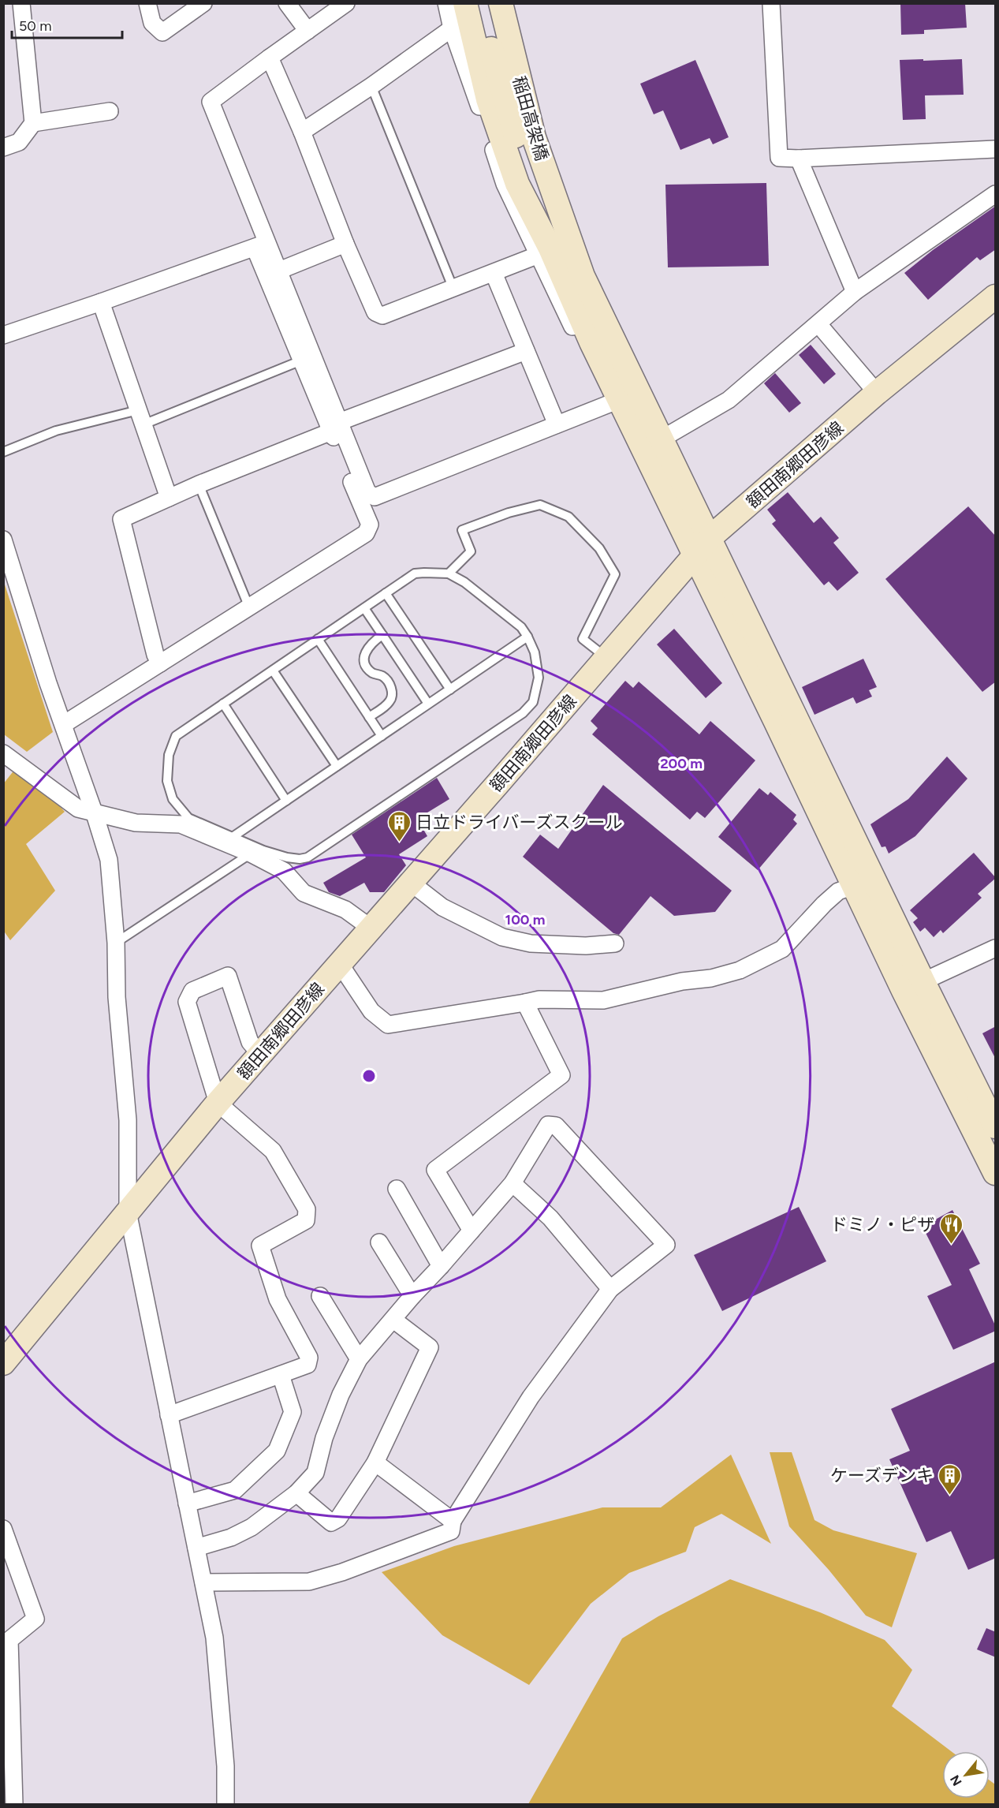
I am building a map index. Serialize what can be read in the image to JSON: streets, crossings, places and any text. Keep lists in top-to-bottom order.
{
  "streets": {
    "street": ["稲田高架橋", "額田南郷田彦線"]
  },
  "places": {
    "building": ["日立ドライバーズスクール", "ケーズデンキ"],
    "restaurant": ["ドミノ・ピザ"]
  },
  "scale_bar": "50 m",
  "north": "bottom left",
  "rings": ["200 m", "100 m"]
}
